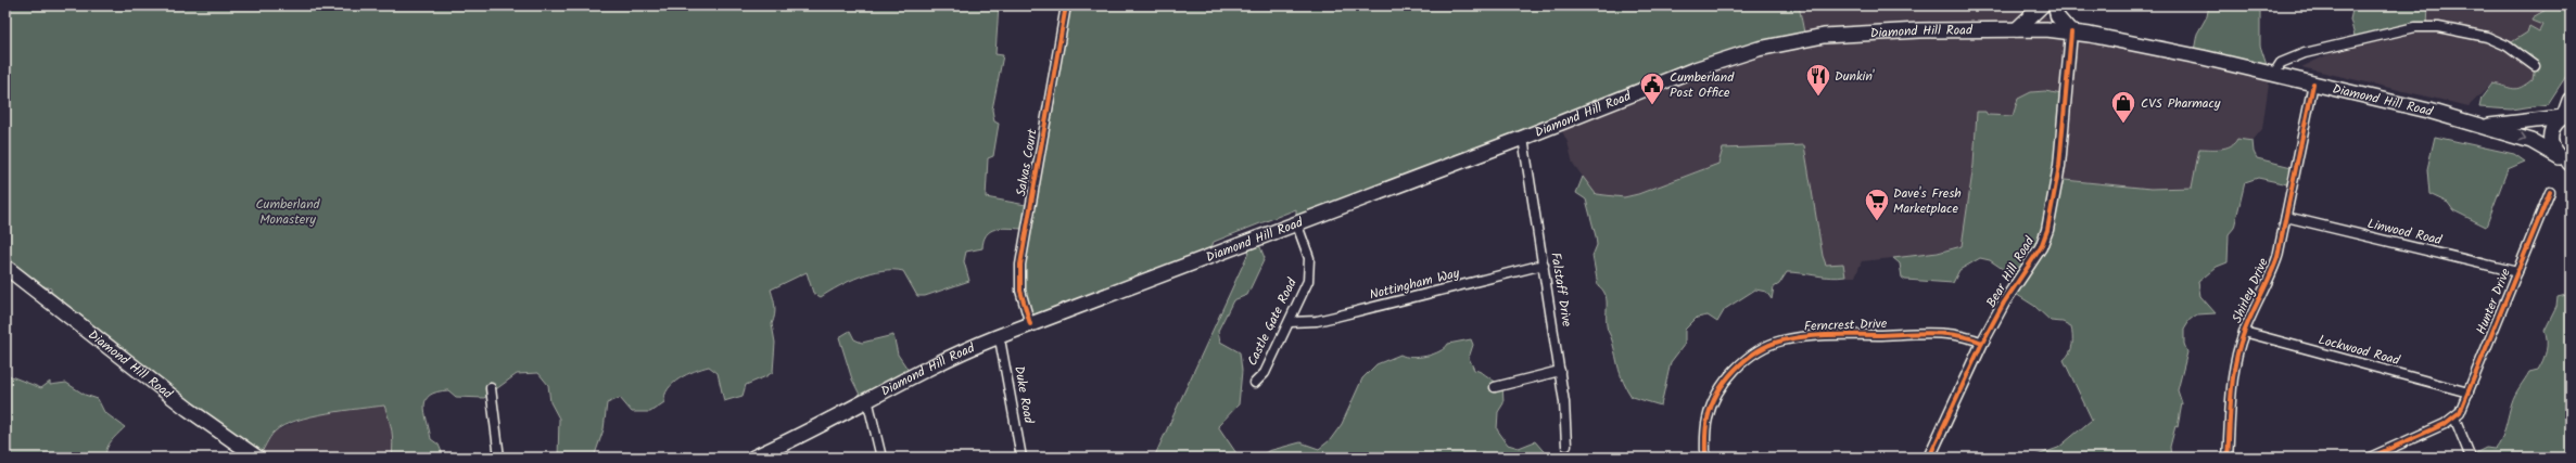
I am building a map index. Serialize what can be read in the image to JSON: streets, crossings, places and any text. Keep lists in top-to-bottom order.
{
  "streets": {
    "main road": ["Diamond Hill Road"],
    "street": [
      "Salvas Court",
      "Linwood Road",
      "Bear Hill Road",
      "Nottingham Way",
      "Falstaff Drive",
      "Shirley Drive",
      "Hunter Drive",
      "Castle Gate Road",
      "Ferncrest Drive",
      "Lockwood Road",
      "Duke Road"
    ]
  },
  "crossings": [
    ["Diamond Hill Road", "Salvas Court"],
    ["Diamond Hill Road", "Bear Hill Road"],
    ["Diamond Hill Road", "Falstaff Drive"],
    ["Diamond Hill Road", "Shirley Drive"],
    ["Diamond Hill Road", "Castle Gate Road"],
    ["Diamond Hill Road", "Duke Road"],
    ["Linwood Road", "Shirley Drive"],
    ["Linwood Road", "Hunter Drive"],
    ["Bear Hill Road", "Ferncrest Drive"],
    ["Nottingham Way", "Falstaff Drive"],
    ["Nottingham Way", "Castle Gate Road"],
    ["Shirley Drive", "Lockwood Road"],
    ["Hunter Drive", "Lockwood Road"]
  ],
  "parks": ["Cumberland Monastery"],
  "places": {
    "restaurant": ["Dunkin'"],
    "public building": ["Cumberland Post Office"],
    "shop": ["CVS Pharmacy"],
    "supermarket": ["Dave's Fresh Marketplace"]
  }
}
